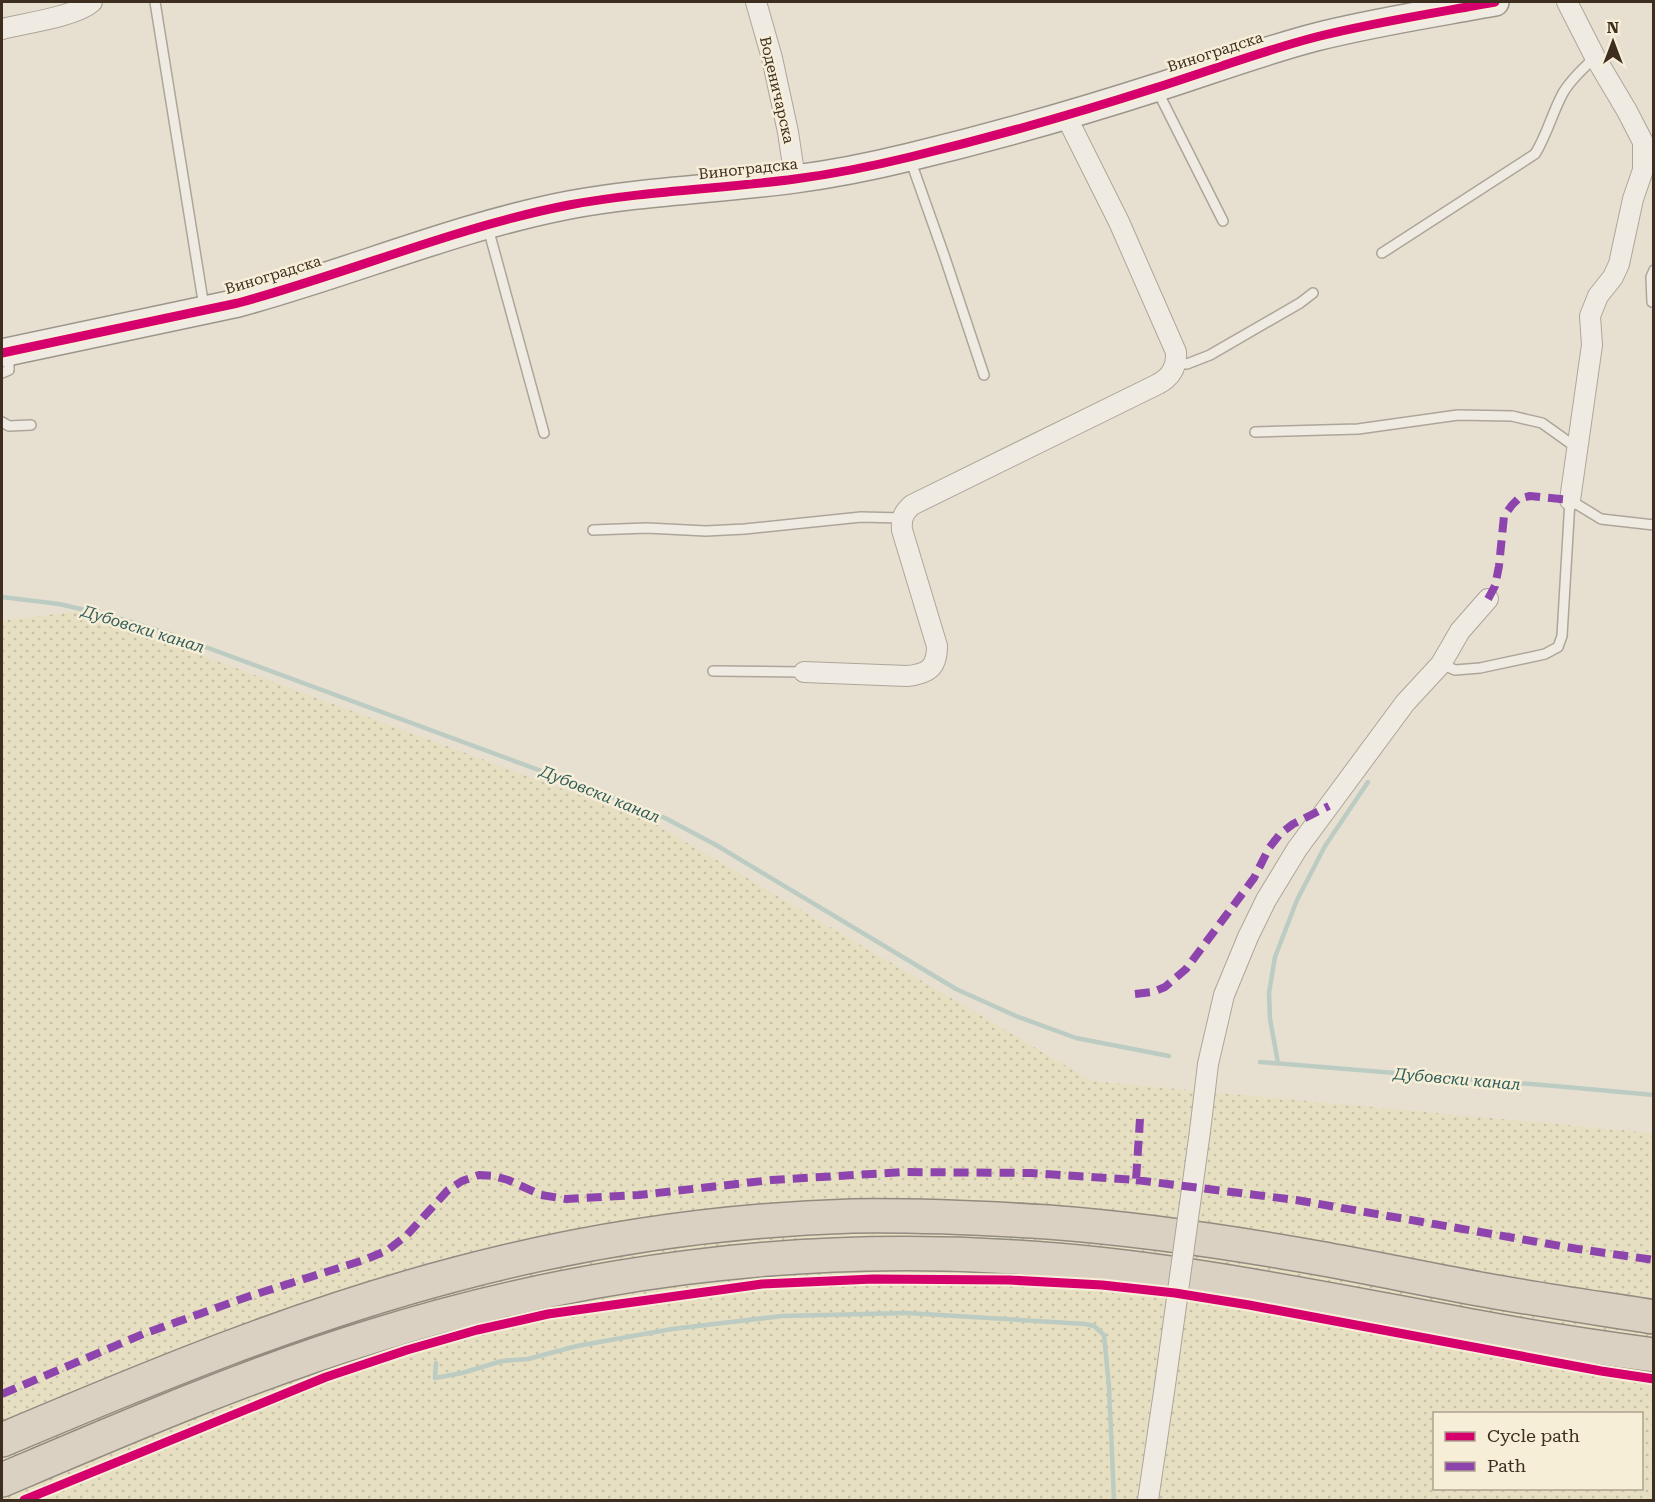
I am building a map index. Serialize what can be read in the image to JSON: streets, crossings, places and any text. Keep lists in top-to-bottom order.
{
  "streets": {
    "street": ["Виноградска", "Воденичарска"]
  },
  "crossings": [
    ["Виноградска", "Воденичарска"]
  ],
  "water": ["Дубовски канал"],
  "legend": ["Cycle path", "Path"],
  "north": "top"
}
